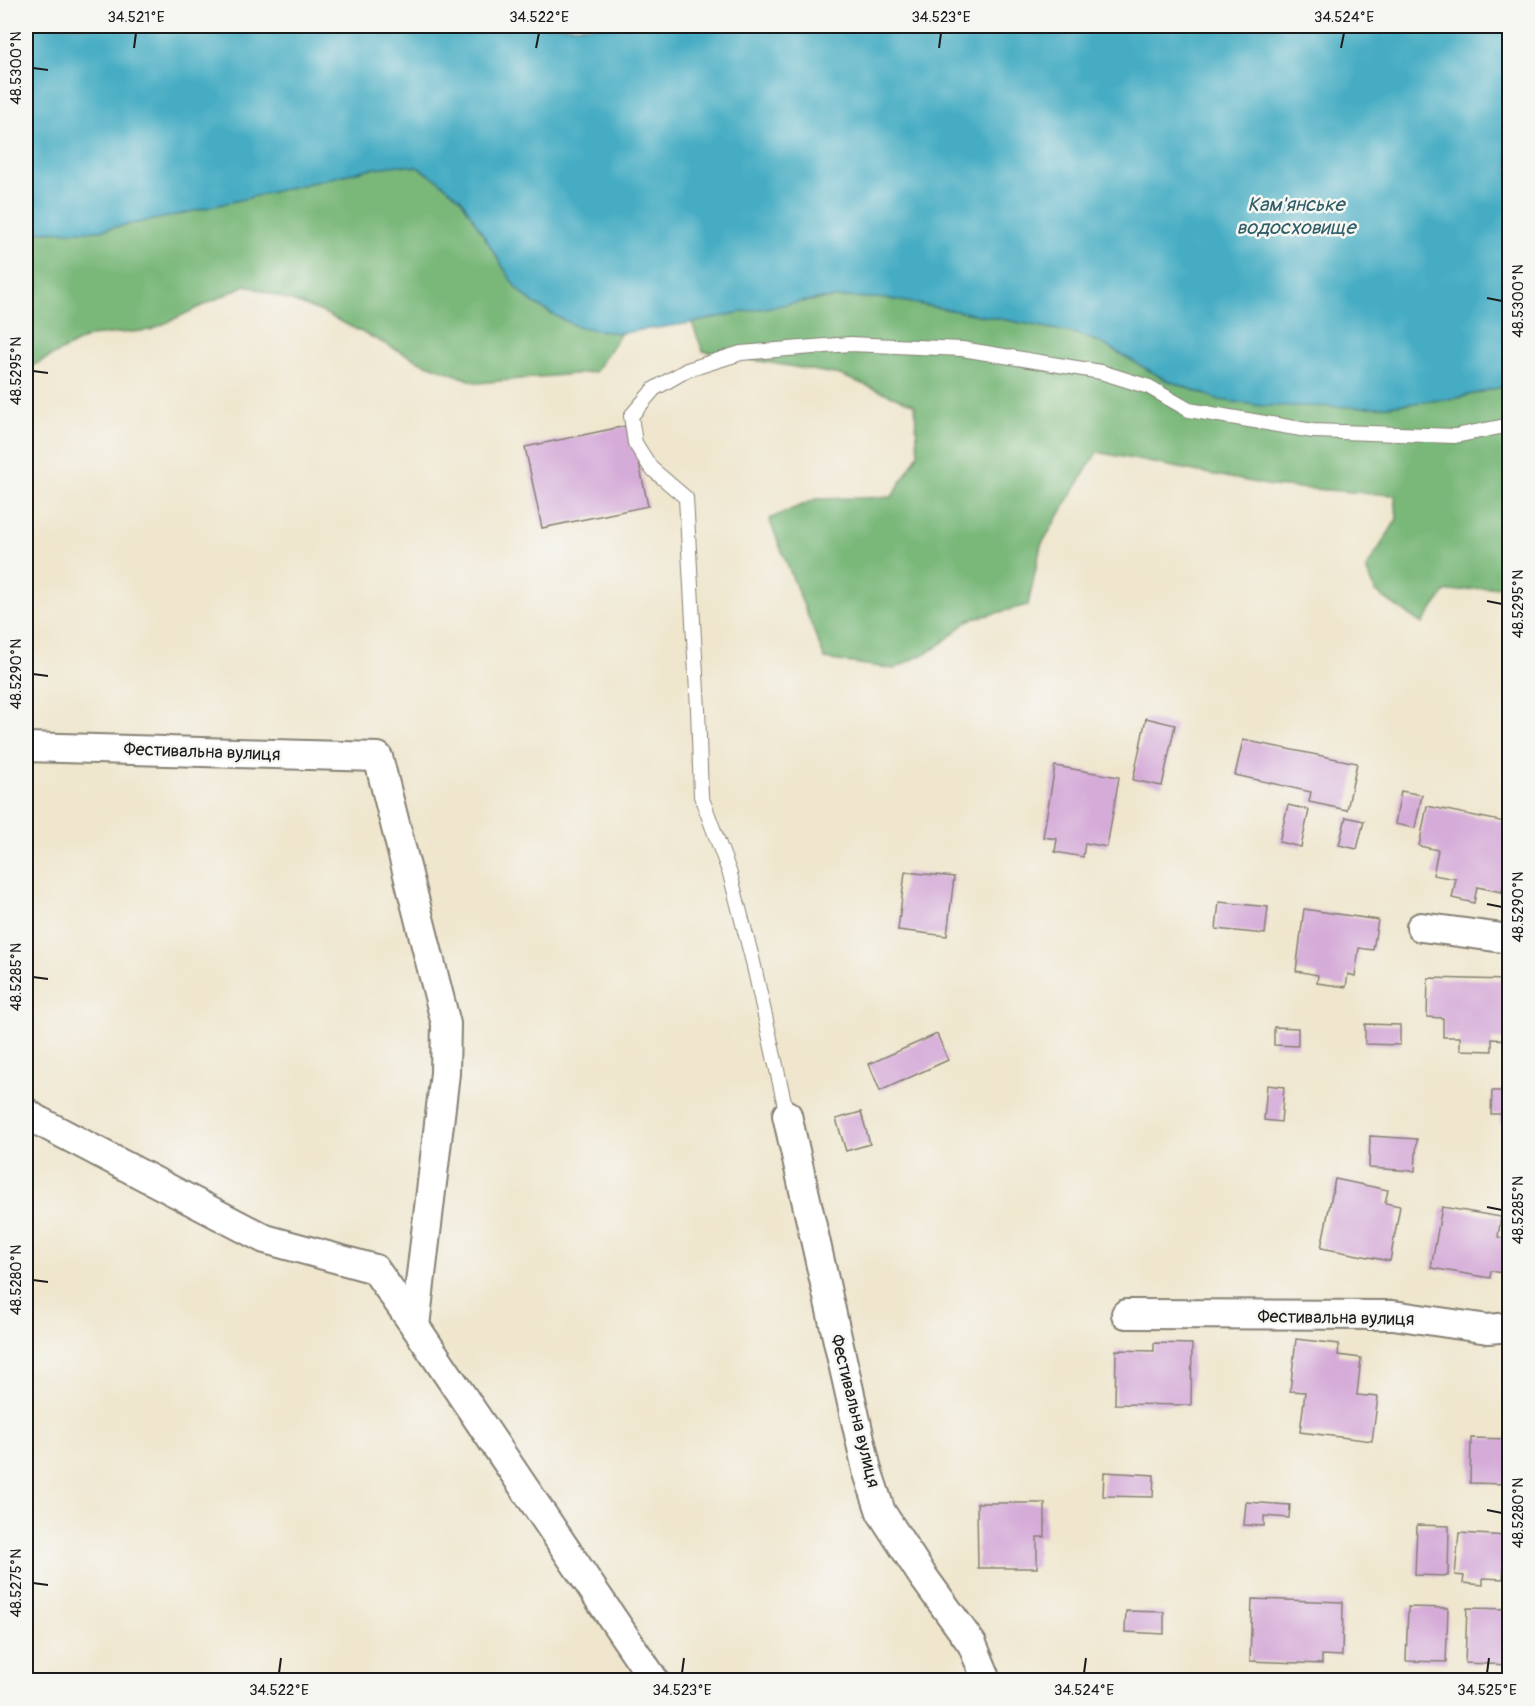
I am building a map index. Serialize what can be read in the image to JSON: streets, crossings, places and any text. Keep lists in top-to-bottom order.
{
  "streets": {
    "street": ["Фестивальна вулиця"]
  },
  "water": ["Кам'янське водосховище"],
  "coordinates": [
    "34.521°E",
    "34.522°E",
    "34.523°E",
    "34.524°E",
    "48.5300°N",
    "48.5295°N",
    "48.5290°N",
    "48.5285°N",
    "48.5280°N",
    "48.5275°N",
    "34.525°E"
  ]
}
